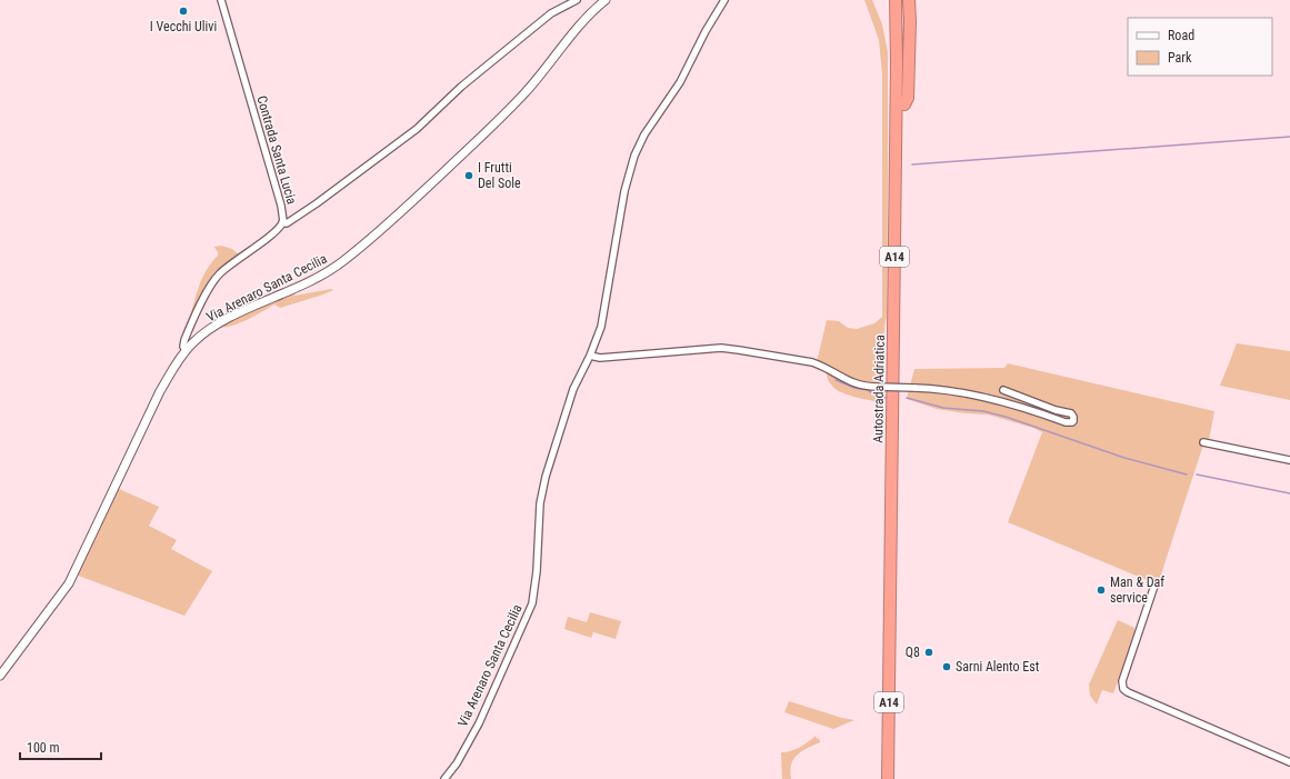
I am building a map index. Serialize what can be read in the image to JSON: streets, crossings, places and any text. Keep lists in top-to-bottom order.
{
  "streets": {
    "highway": ["A14", "Autostrada Adriatica"],
    "street": ["Contrada Santa Lucia", "Via Arenaro Santa Cecilia"]
  },
  "crossings": [
    ["Contrada Santa Lucia", "Via Arenaro Santa Cecilia"]
  ],
  "places": [
    "I Vecchi Ulivi",
    "I Frutti Del Sole",
    "Man & Daf service",
    "Q8",
    "Sarni Alento Est"
  ],
  "legend": ["Road", "Park"],
  "scale_bar": "100 m"
}
